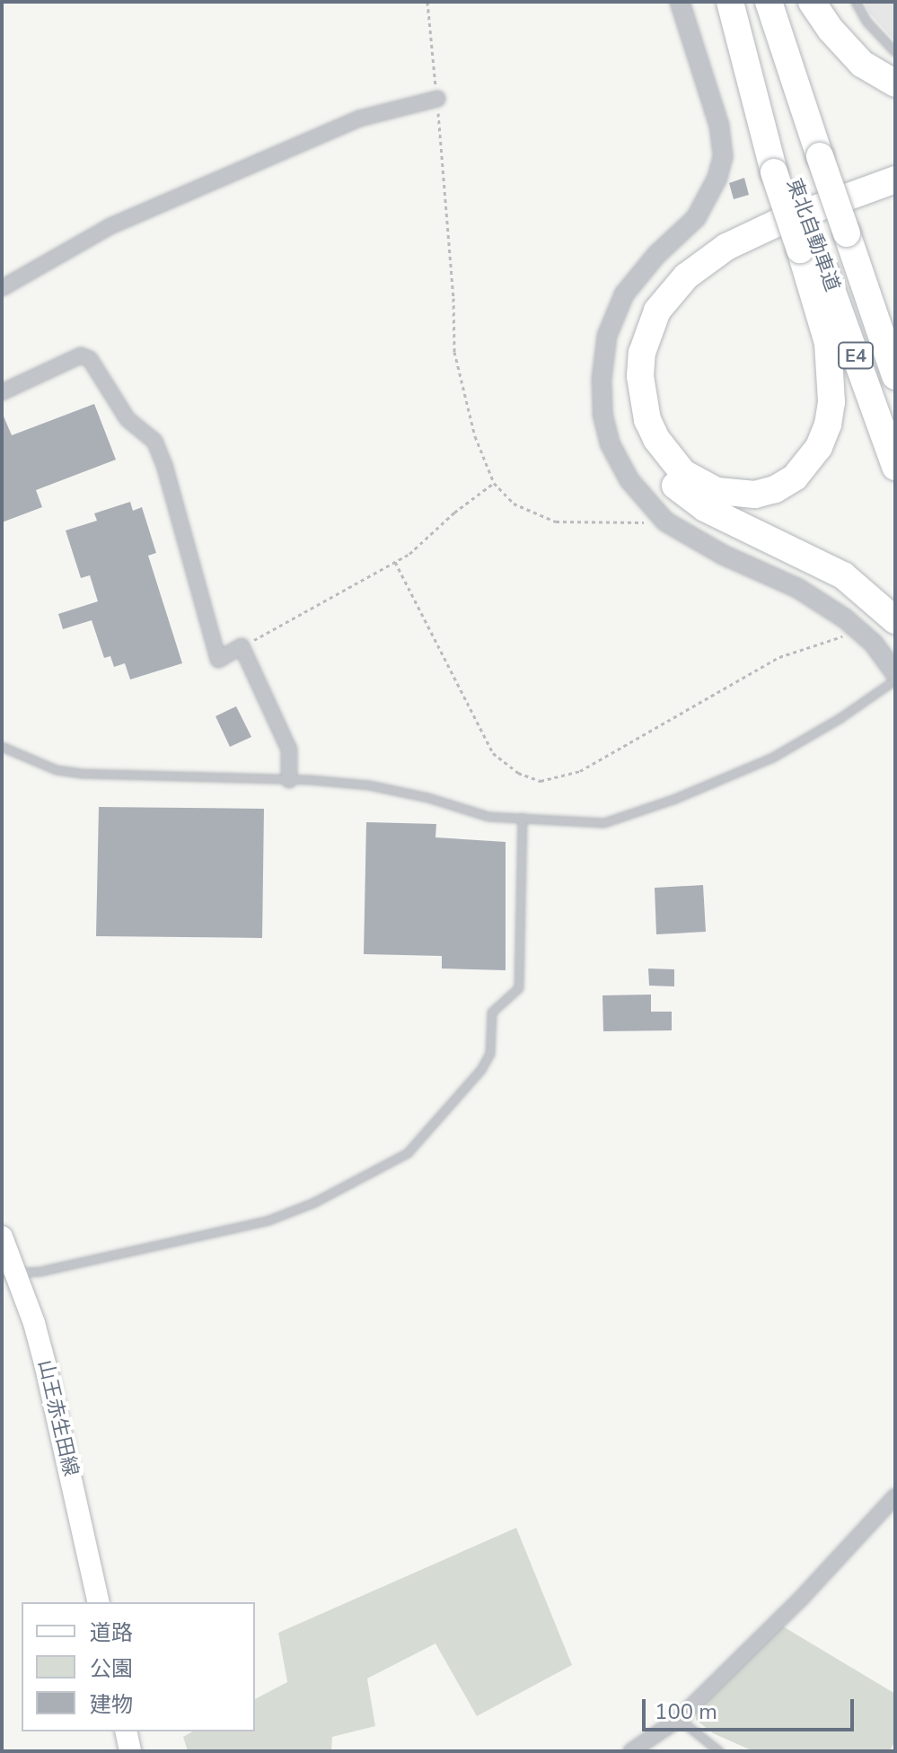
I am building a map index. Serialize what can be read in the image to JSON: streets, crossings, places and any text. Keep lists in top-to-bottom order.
{
  "streets": {
    "highway": ["東北自動車道", "E4"],
    "main road": ["山王赤生田線"]
  },
  "legend": ["道路", "公園", "建物"],
  "scale_bar": "100 m"
}
